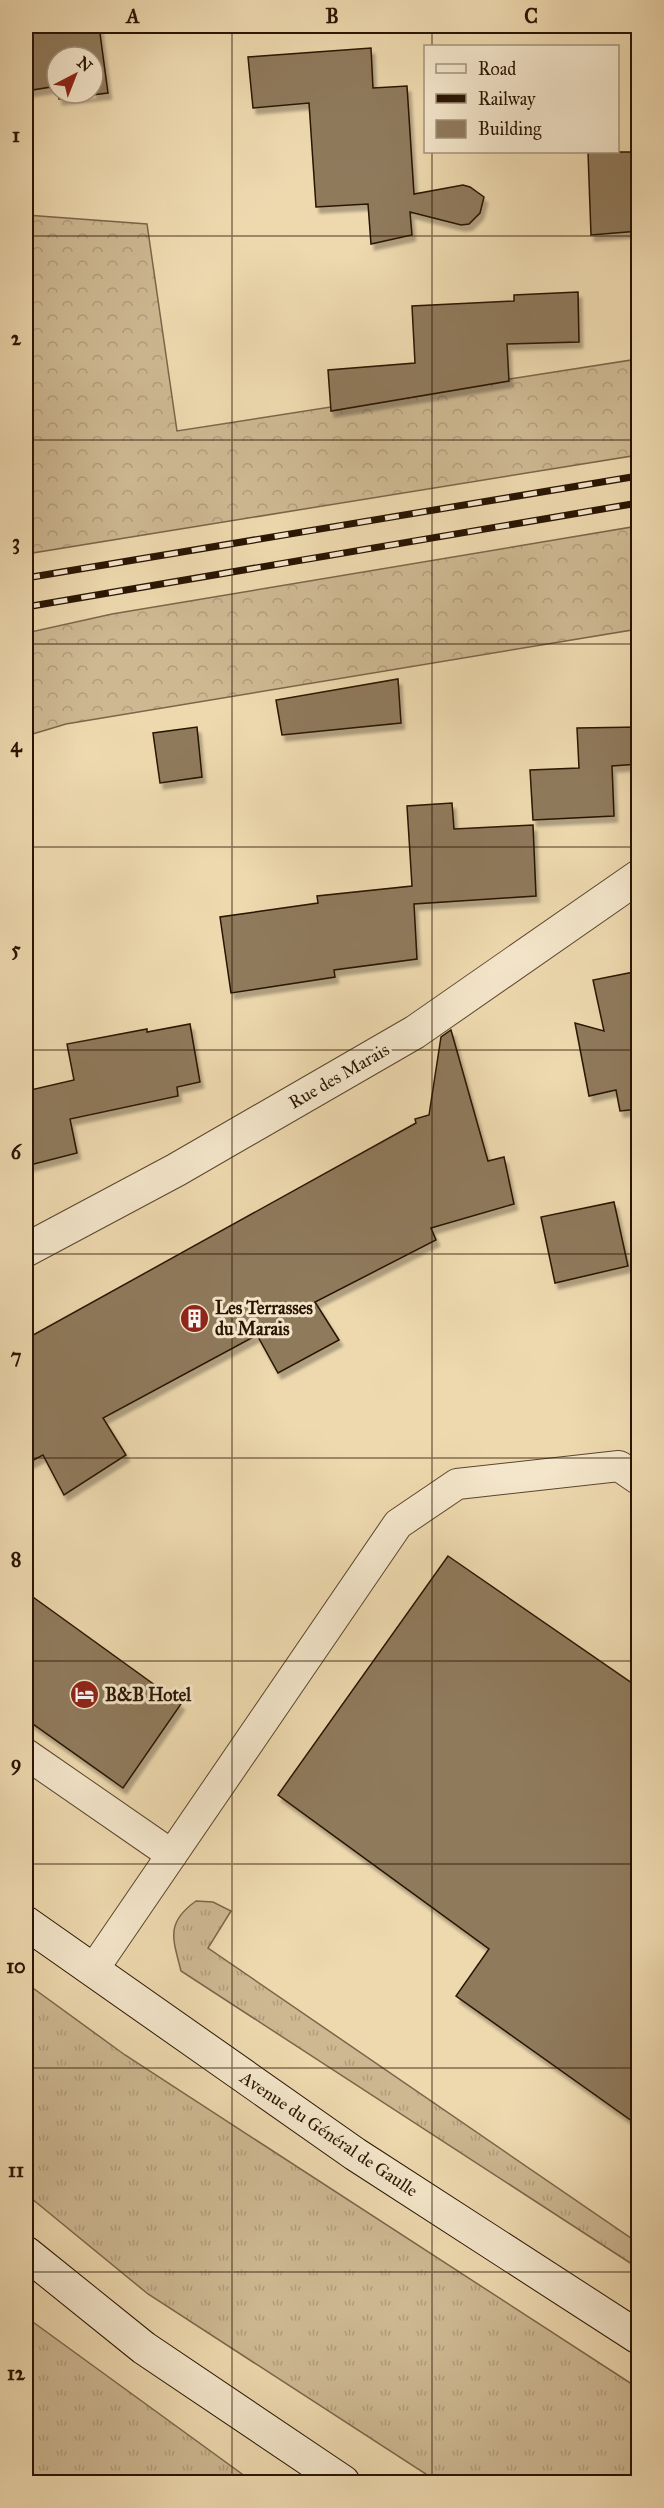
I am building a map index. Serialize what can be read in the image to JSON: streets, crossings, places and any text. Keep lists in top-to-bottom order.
{
  "streets": {
    "main road": ["Rue des Marais", "Avenue du Général de Gaulle"]
  },
  "places": {
    "building": ["Les Terrasses du Marais"],
    "hotel": ["B&B Hotel"]
  },
  "legend": ["Road", "Railway", "Building"],
  "north": "top right",
  "grid": {
    "columns": ["A", "B", "C"],
    "rows": [
      "1",
      "2",
      "3",
      "4",
      "5",
      "6",
      "7",
      "8",
      "9",
      "10",
      "11",
      "12"
    ]
  }
}
